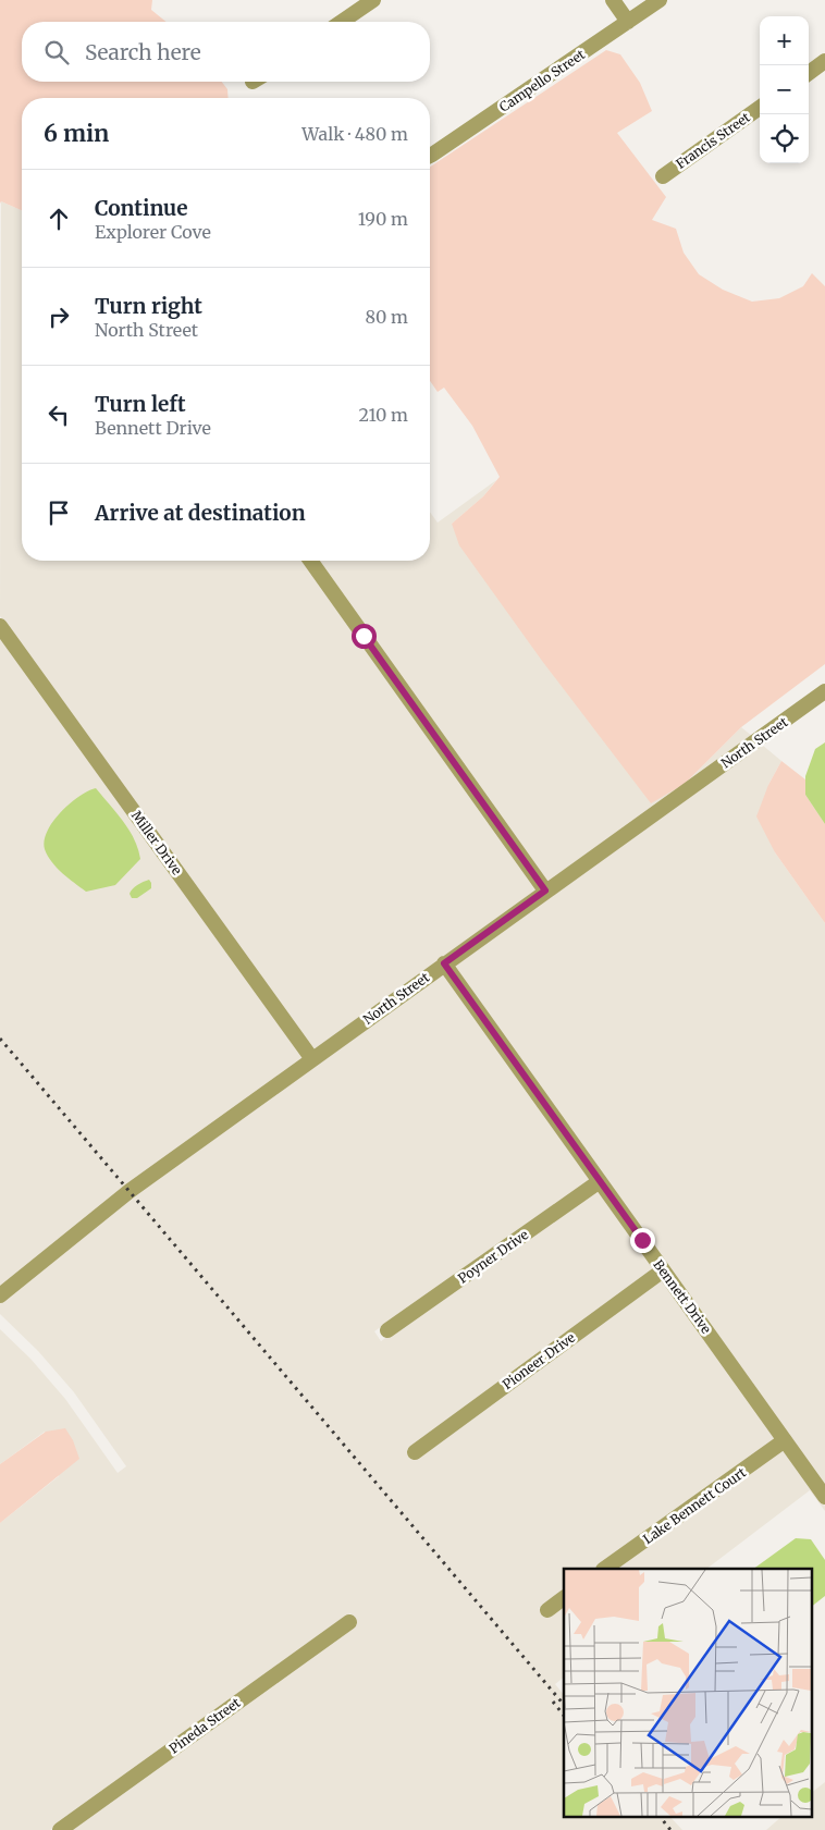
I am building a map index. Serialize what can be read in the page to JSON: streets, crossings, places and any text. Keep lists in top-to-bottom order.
{
  "streets": {
    "street": [
      "Campello Street",
      "Francis Street",
      "North Street",
      "Miller Drive",
      "Poyner Drive",
      "Bennett Drive",
      "Pioneer Drive",
      "Lake Bennett Court",
      "Pineda Street"
    ]
  },
  "crossings": [
    ["North Street", "Miller Drive"],
    ["North Street", "Bennett Drive"],
    ["Poyner Drive", "Bennett Drive"],
    ["Bennett Drive", "Pioneer Drive"],
    ["Bennett Drive", "Lake Bennett Court"]
  ],
  "page": {
    "map_buttons": ["+", "−"],
    "search": "Search here",
    "heading": ["6 min", "Walk · 480 m"],
    "list": [
      ["Continue", "Explorer Cove", "190 m"],
      ["Turn right", "North Street", "80 m"],
      ["Turn left", "Bennett Drive", "210 m"],
      "Arrive at destination"
    ]
  }
}
